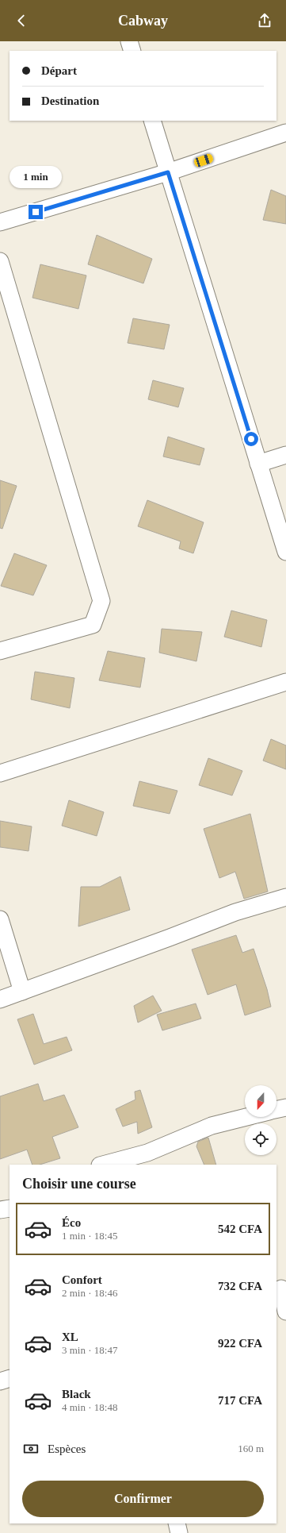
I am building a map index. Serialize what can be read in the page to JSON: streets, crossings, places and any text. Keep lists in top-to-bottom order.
{
  "north": "bottom",
  "page": {
    "header": "Cabway",
    "banner": ["Départ", "Destination"],
    "bubble": "1 min",
    "heading": "Choisir une course",
    "list": [
      {
        "name": "Éco",
        "note": "1 min · 18:45",
        "value": "542 CFA"
      },
      {
        "name": "Confort",
        "note": "2 min · 18:46",
        "value": "732 CFA"
      },
      {
        "name": "XL",
        "note": "3 min · 18:47",
        "value": "922 CFA"
      },
      {
        "name": "Black",
        "note": "4 min · 18:48",
        "value": "717 CFA"
      }
    ],
    "pay": ["Espèces", "160 m"],
    "buttons": "Confirmer"
  }
}
